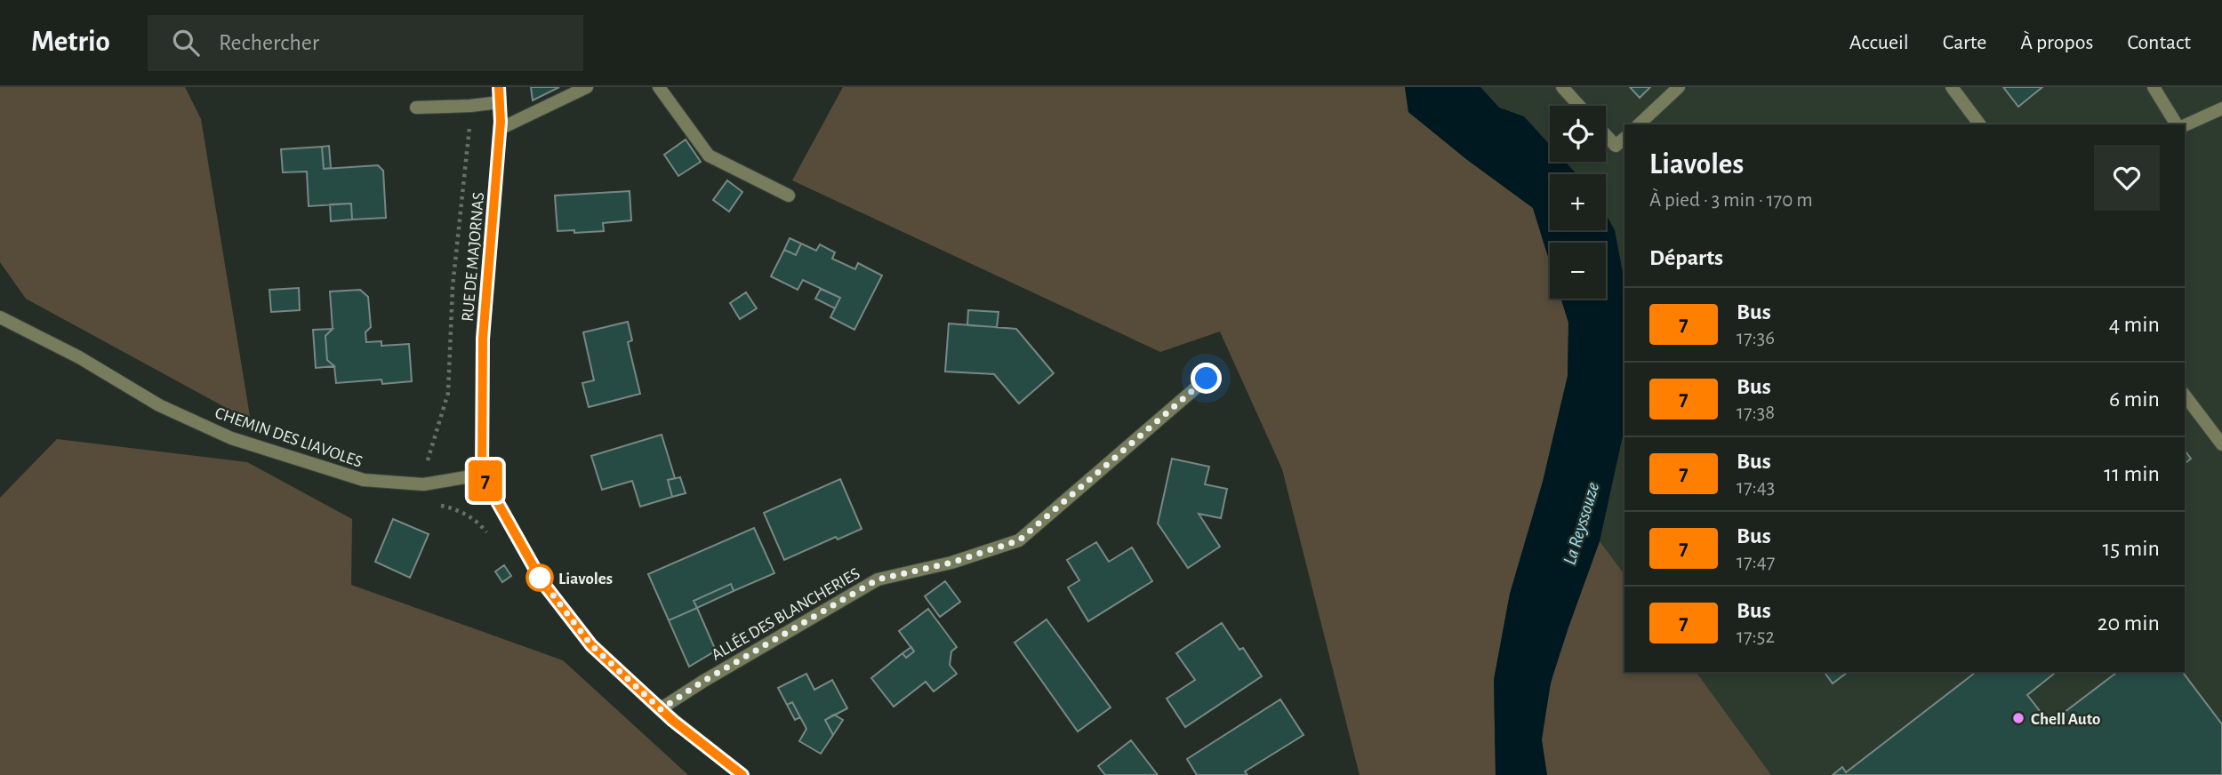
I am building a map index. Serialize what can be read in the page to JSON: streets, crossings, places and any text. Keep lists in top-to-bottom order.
{
  "streets": {
    "street": ["RUE DE MAJORNAS", "CHEMIN DES LIAVOLES", "ALLÉE DES BLANCHERIES"]
  },
  "crossings": [
    ["RUE DE MAJORNAS", "CHEMIN DES LIAVOLES"],
    ["RUE DE MAJORNAS", "ALLÉE DES BLANCHERIES"]
  ],
  "water": ["La Reyssouze"],
  "places": ["Liavoles", "Chell Auto"],
  "lines": ["bus line 7"],
  "page": {
    "header": "Metrio",
    "search": "Rechercher",
    "nav": [
      "Accueil",
      "Carte",
      "À propos",
      "Contact"
    ],
    "on_map": "7",
    "map_buttons": ["+", "−"],
    "heading": [
      ["Liavoles", "À pied · 3 min · 170 m"],
      "Départs"
    ],
    "list": [
      {
        "mark": "7",
        "name": "Bus",
        "note": "17:36",
        "value": "4 min"
      },
      {
        "mark": "7",
        "name": "Bus",
        "note": "17:38",
        "value": "6 min"
      },
      {
        "mark": "7",
        "name": "Bus",
        "note": "17:43",
        "value": "11 min"
      },
      {
        "mark": "7",
        "name": "Bus",
        "note": "17:47",
        "value": "15 min"
      },
      {
        "mark": "7",
        "name": "Bus",
        "note": "17:52",
        "value": "20 min"
      }
    ]
  }
}
